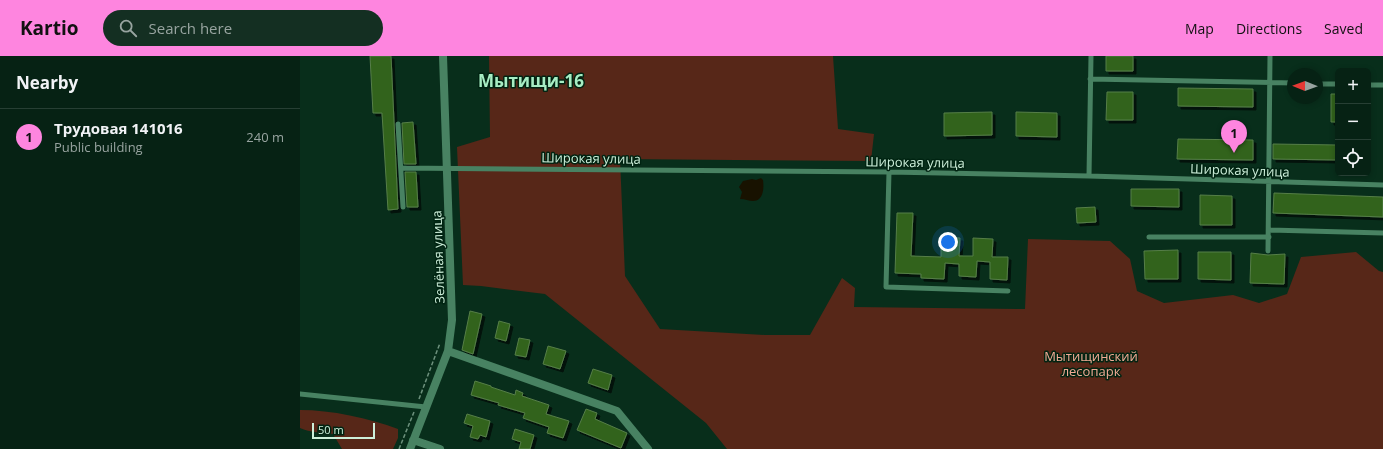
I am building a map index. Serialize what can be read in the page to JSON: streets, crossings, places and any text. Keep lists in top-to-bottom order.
{
  "streets": {
    "street": ["Зелёная улица"],
    "lane": ["Широкая улица"]
  },
  "crossings": [
    ["Широкая улица", "Зелёная улица"]
  ],
  "districts": ["Мытищи-16"],
  "parks": ["Мытищинский лесопарк"],
  "scale_bar": "50 m",
  "north": "left",
  "page": {
    "header": "Kartio",
    "search": "Search here",
    "nav": ["Map", "Directions", "Saved"],
    "heading": "Nearby",
    "map_buttons": ["+", "−"],
    "list": [
      {
        "mark": "1",
        "name": "Трудовая 141016",
        "note": "Public building",
        "value": "240 m"
      }
    ],
    "pins": "1",
    "scale": "50 m"
  }
}
